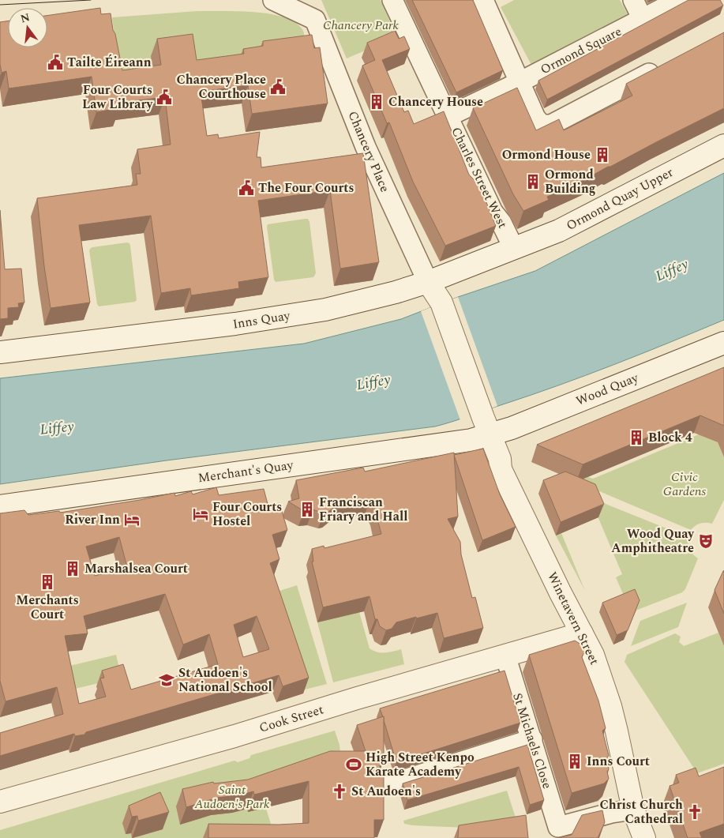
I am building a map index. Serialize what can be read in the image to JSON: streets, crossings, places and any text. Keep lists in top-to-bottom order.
{
  "streets": {
    "main road": [
      "Ormond Quay Upper",
      "Inns Quay",
      "Wood Quay",
      "Merchant's Quay",
      "Winetavern Street",
      "Cook Street"
    ],
    "street": [
      "Ormond Square",
      "Chancery Place",
      "Charles Street West",
      "St Michaels Close"
    ]
  },
  "crossings": [
    ["Ormond Square", "Charles Street West"],
    ["Chancery Place", "Inns Quay"],
    ["Chancery Place", "Winetavern Street"],
    ["Charles Street West", "Ormond Quay Upper"],
    ["Charles Street West", "Inns Quay"],
    ["Ormond Quay Upper", "Inns Quay"],
    ["Inns Quay", "Winetavern Street"],
    ["Wood Quay", "Merchant's Quay"],
    ["Wood Quay", "Winetavern Street"],
    ["Merchant's Quay", "Winetavern Street"],
    ["Winetavern Street", "Cook Street"],
    ["Winetavern Street", "St Michaels Close"],
    ["Cook Street", "St Michaels Close"]
  ],
  "water": ["Liffey"],
  "parks": ["Chancery Park", "Civic Gardens", "Saint Audoen's Park"],
  "places": {
    "public building": [
      "Tailte Éireann",
      "Chancery Place Courthouse",
      "Four Courts Law Library",
      "The Four Courts"
    ],
    "building": [
      "Chancery House",
      "Ormond House",
      "Ormond Building",
      "Block 4",
      "Franciscan Friary and Hall",
      "Marshalsea Court",
      "Merchants Court",
      "Inns Court"
    ],
    "hotel": ["Four Courts Hostel", "River Inn"],
    "theatre": ["Wood Quay Amphitheatre"],
    "school or university": ["St Audoen's National School"],
    "sports": ["High Street Kenpo Karate Academy"],
    "church": ["St Audoen's", "Christ Church Cathedral"]
  },
  "north": "top"
}
